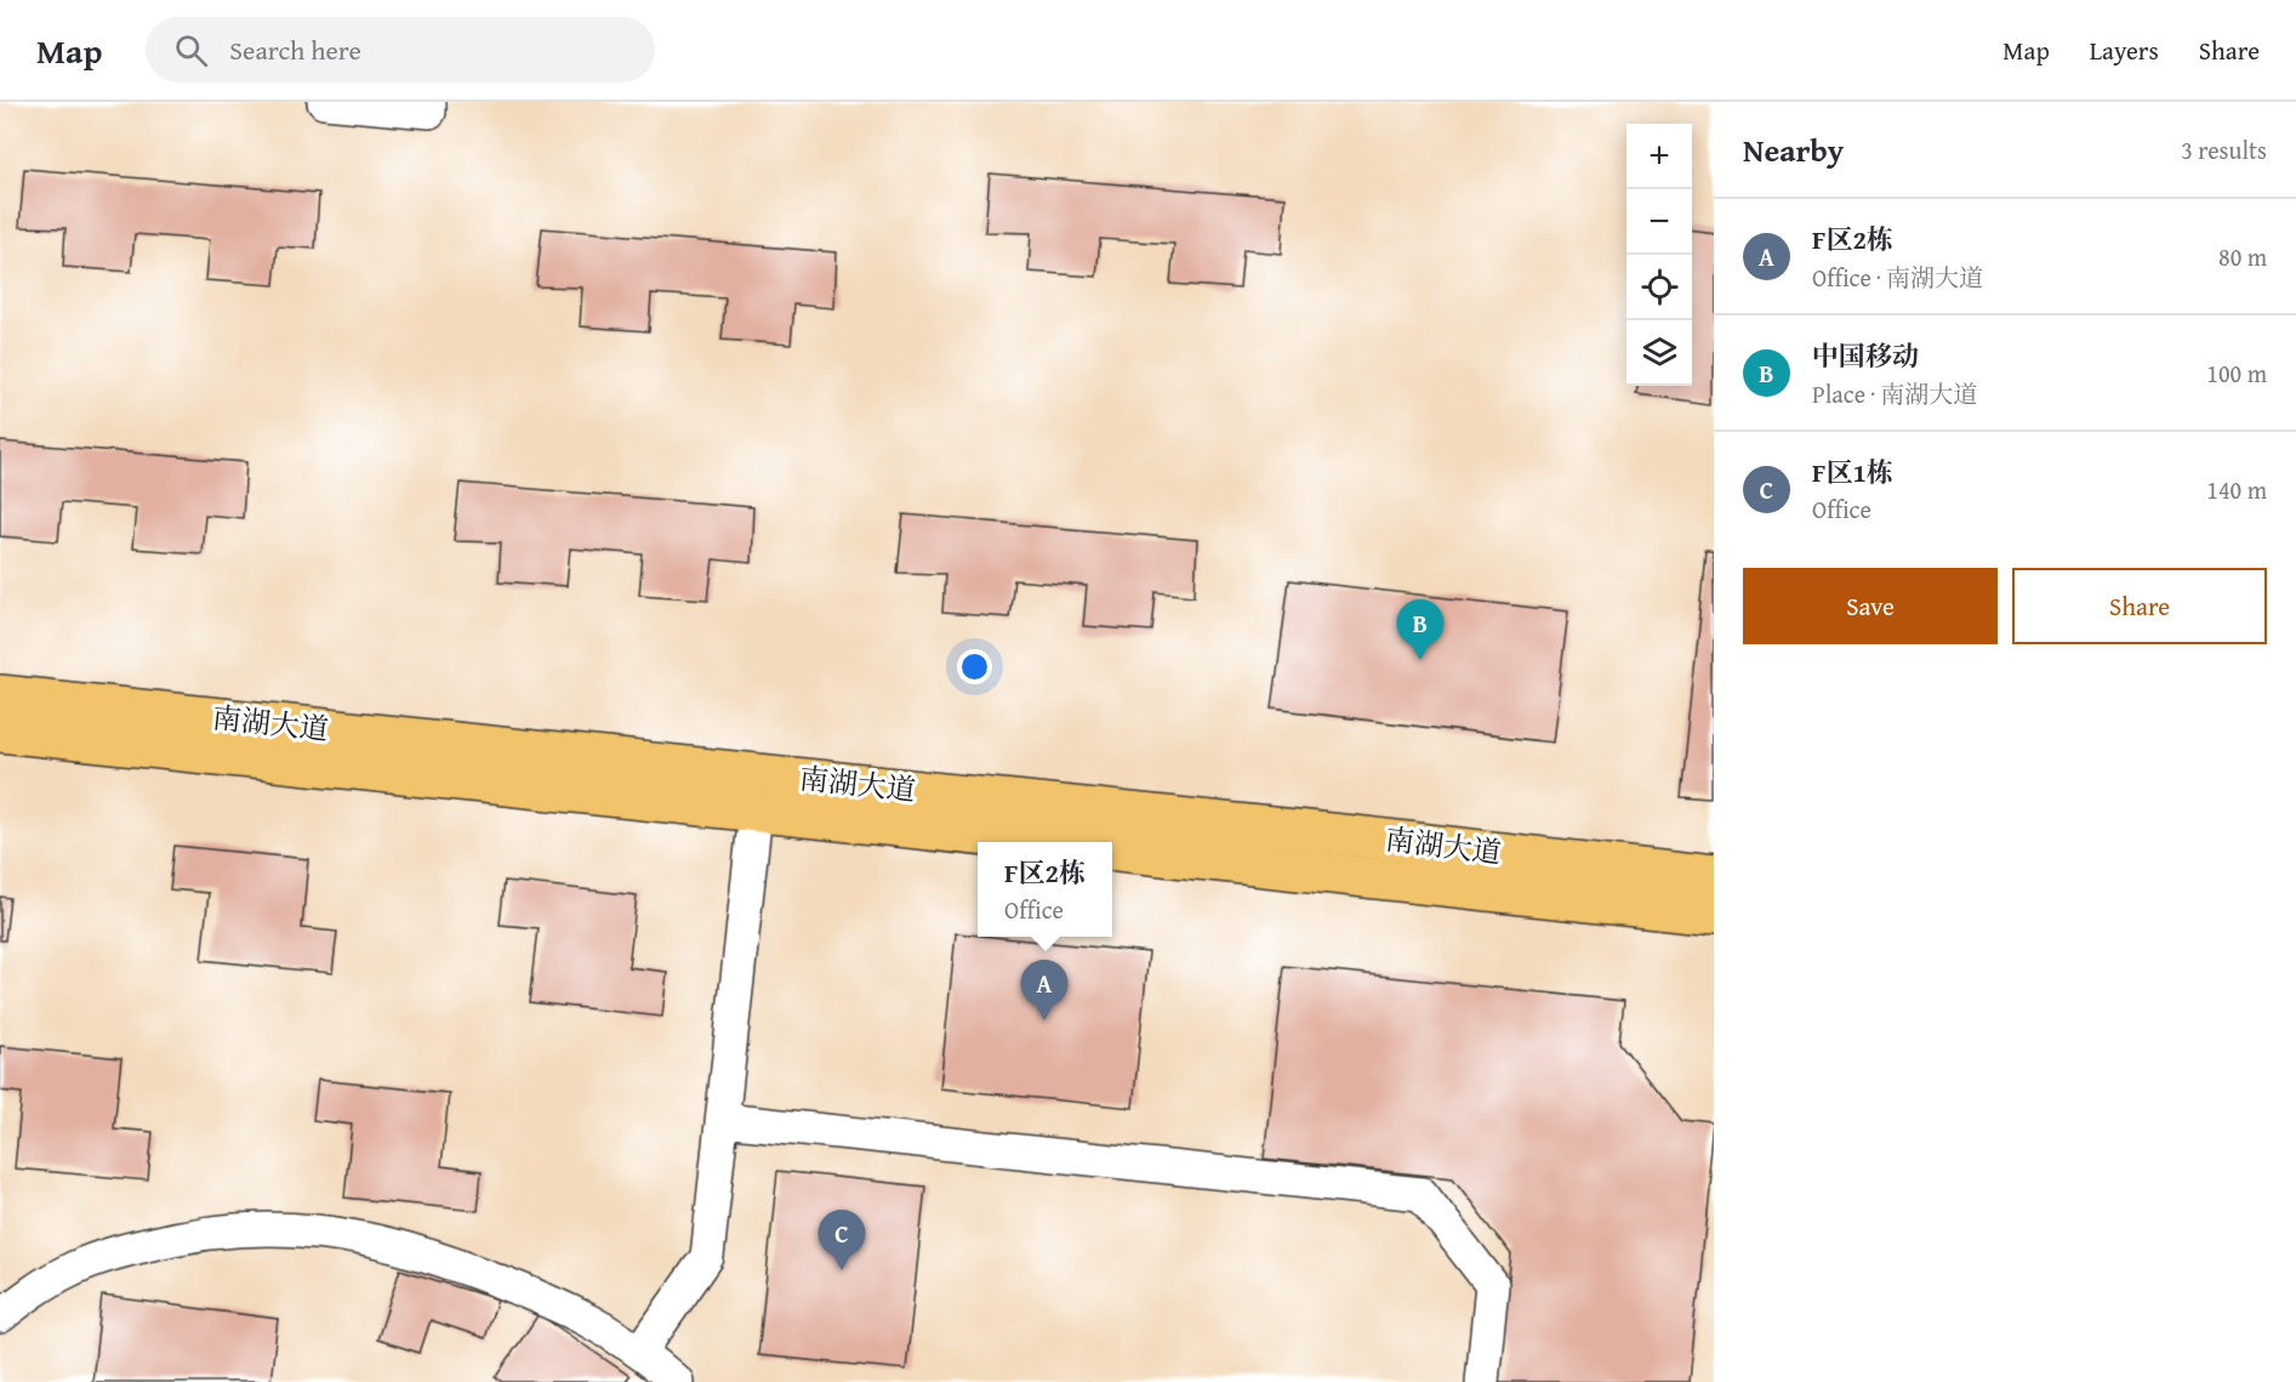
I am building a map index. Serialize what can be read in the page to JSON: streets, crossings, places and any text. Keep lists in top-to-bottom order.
{
  "streets": {
    "main road": ["南湖大道"]
  },
  "page": {
    "header": "Map",
    "search": "Search here",
    "nav": ["Map", "Layers", "Share"],
    "heading": ["Nearby", "3 results"],
    "map_buttons": ["+", "−"],
    "list": [
      {
        "mark": "A",
        "name": "F区2栋",
        "note": "Office · 南湖大道",
        "value": "80 m"
      },
      {
        "mark": "B",
        "name": "中国移动",
        "note": "Place · 南湖大道",
        "value": "100 m"
      },
      {
        "mark": "C",
        "name": "F区1栋",
        "note": "Office",
        "value": "140 m"
      }
    ],
    "buttons": ["Save", "Share"],
    "pins": ["B", "A", "C"],
    "popup": ["F区2栋", "Office"]
  }
}
